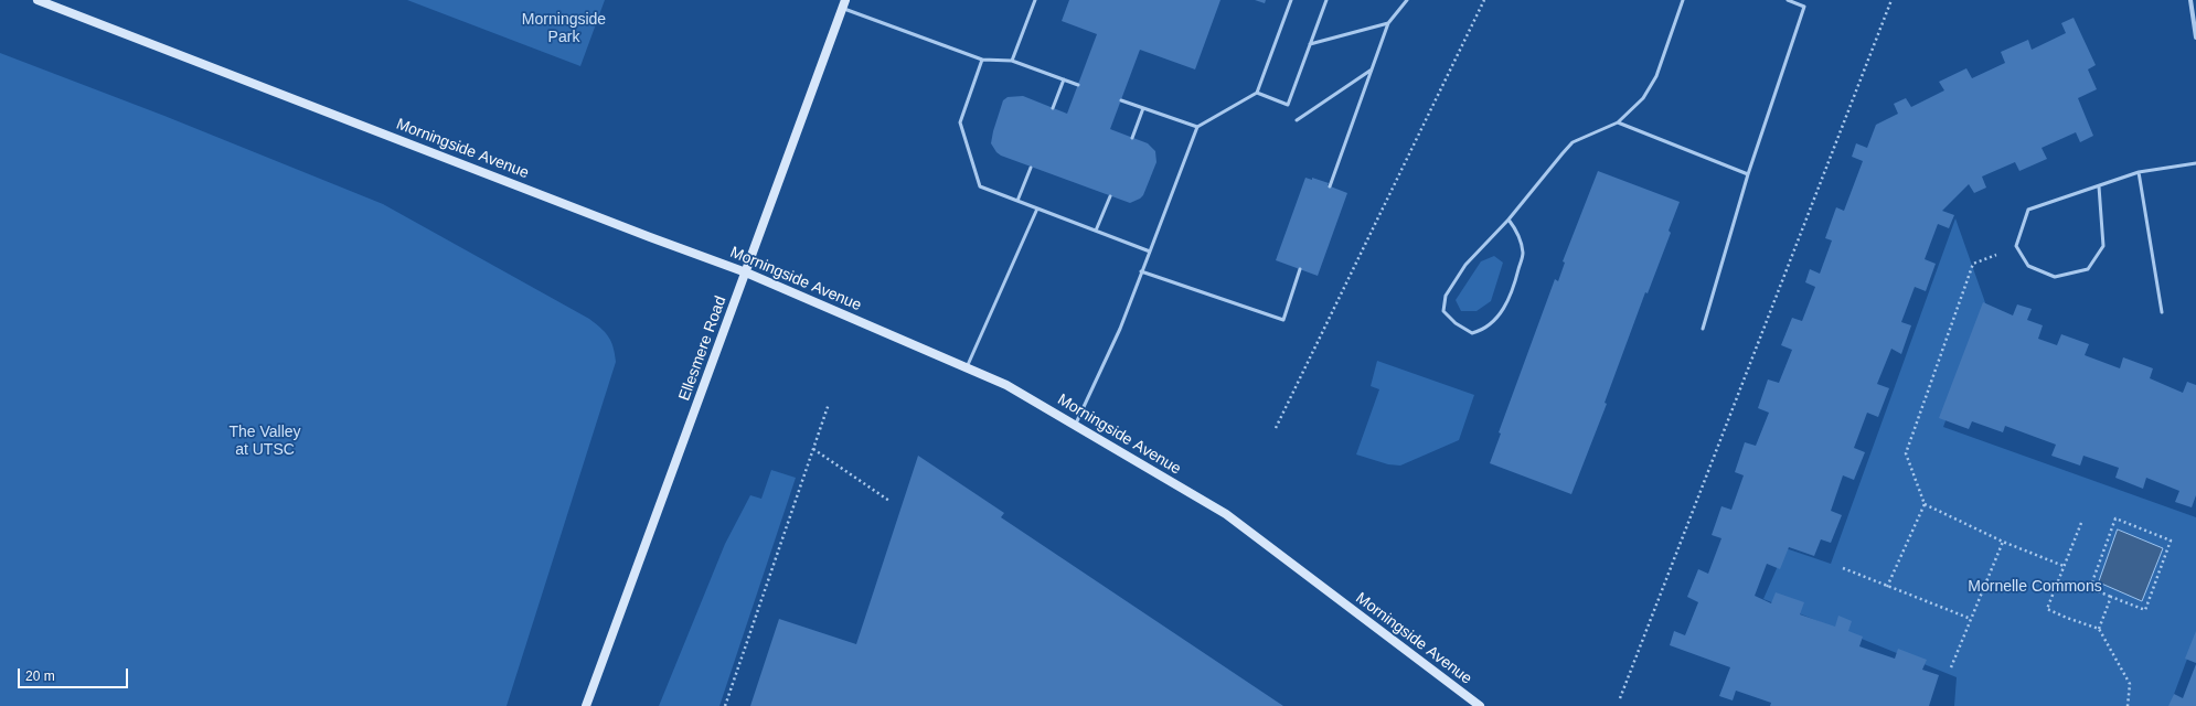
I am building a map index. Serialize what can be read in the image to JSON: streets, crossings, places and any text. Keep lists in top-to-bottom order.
{
  "streets": {
    "main road": ["Morningside Avenue", "Ellesmere Road"]
  },
  "crossings": [
    ["Morningside Avenue", "Ellesmere Road"]
  ],
  "parks": ["Morningside Park", "The Valley at UTSC", "Mornelle Commons"],
  "scale_bar": "20 m"
}
